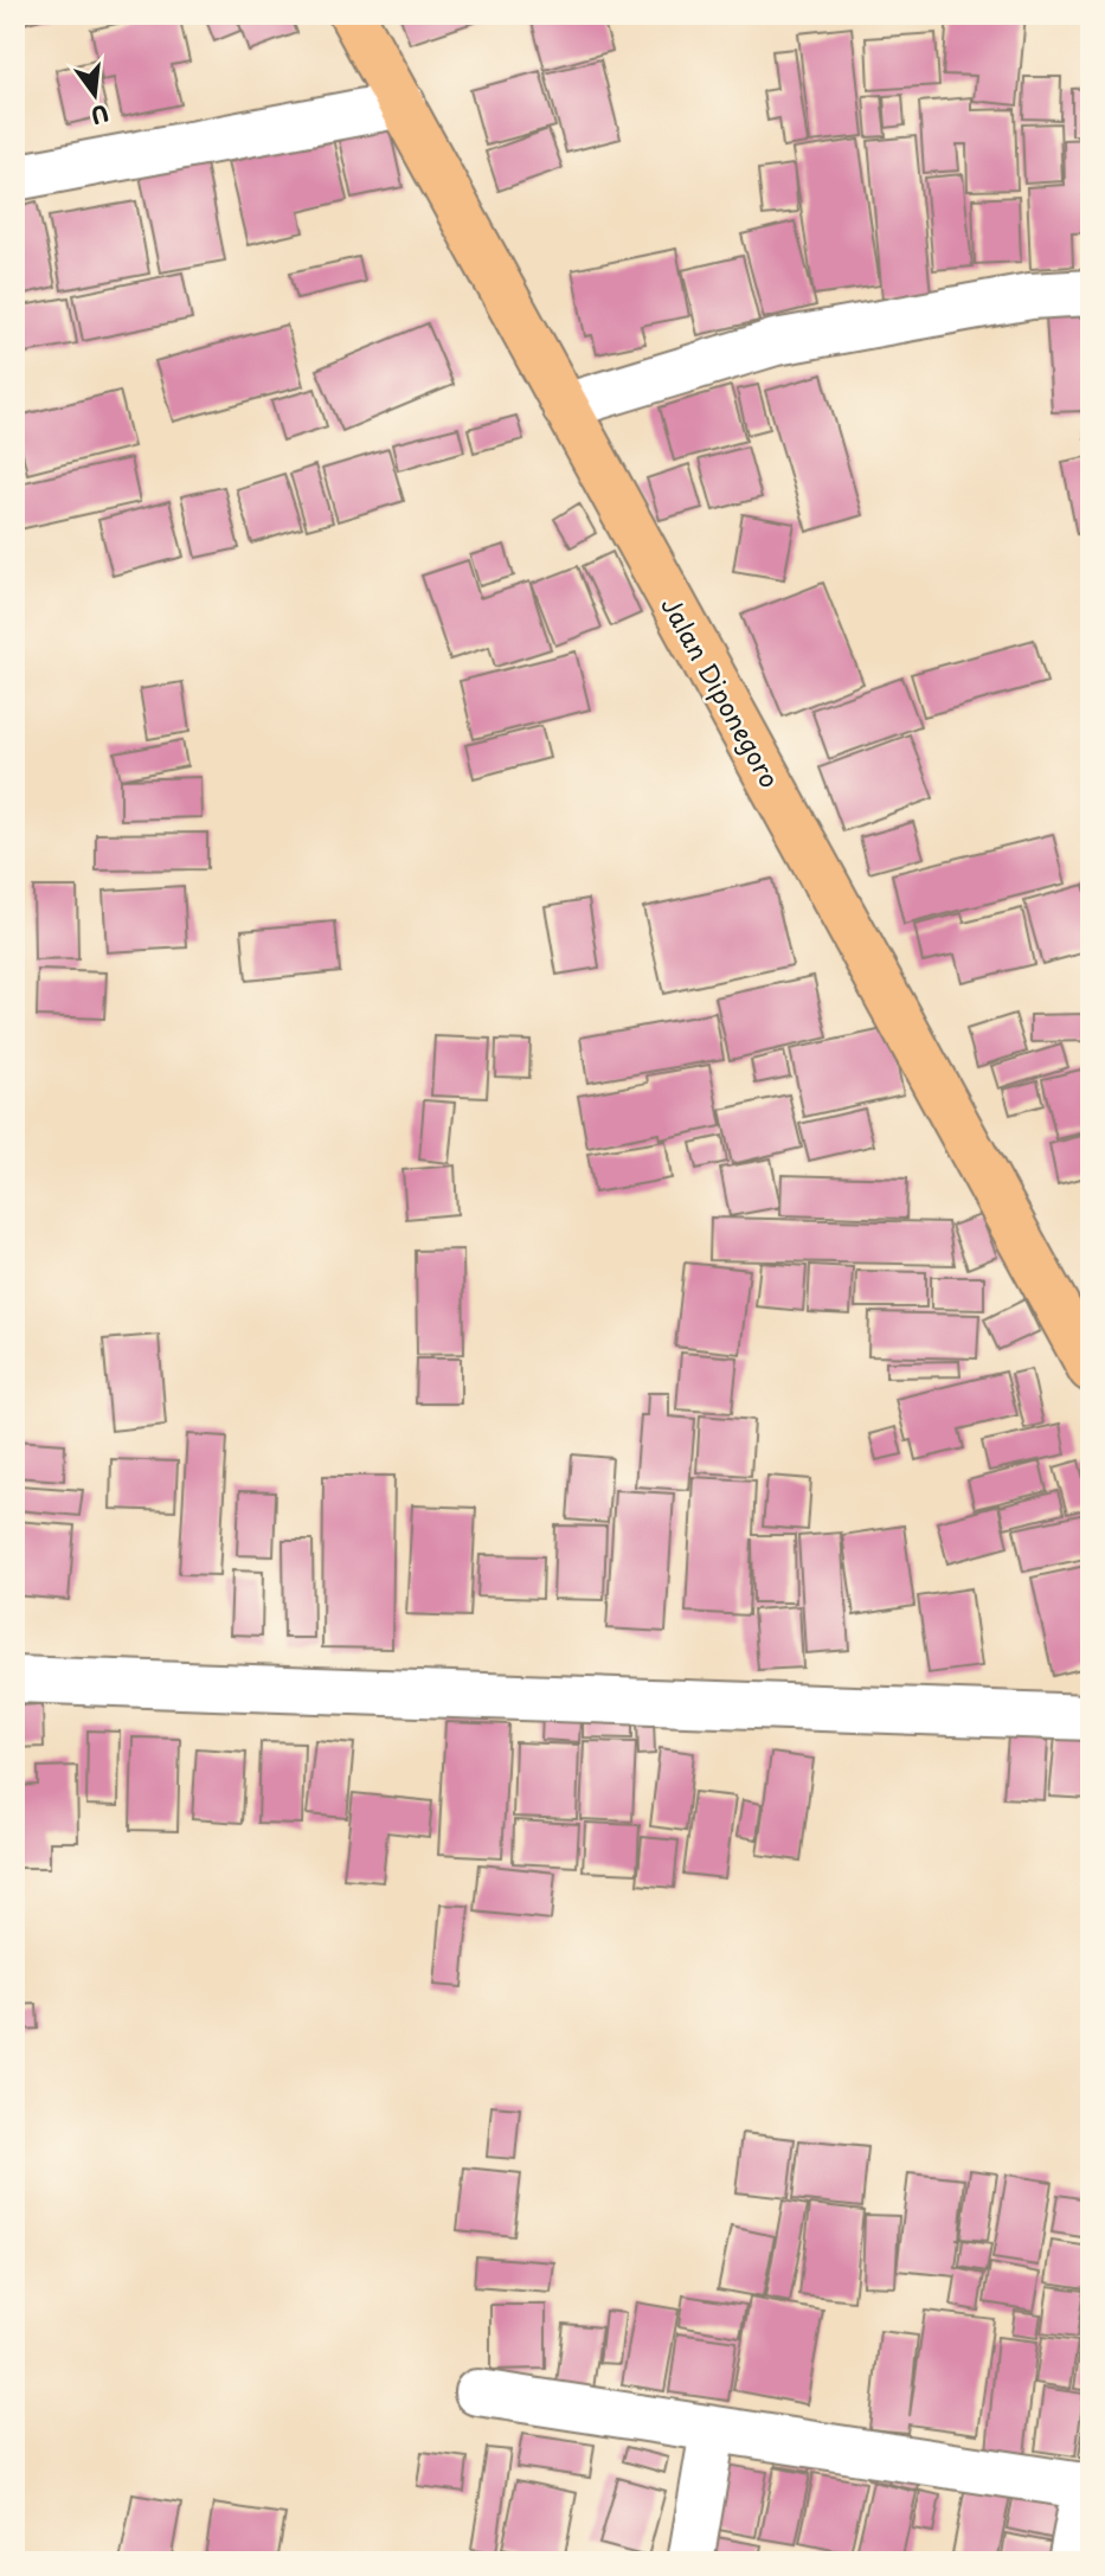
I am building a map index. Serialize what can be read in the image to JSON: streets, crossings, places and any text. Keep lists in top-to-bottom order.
{
  "streets": {
    "main road": ["Jalan Diponegoro"]
  },
  "north": "bottom"
}
